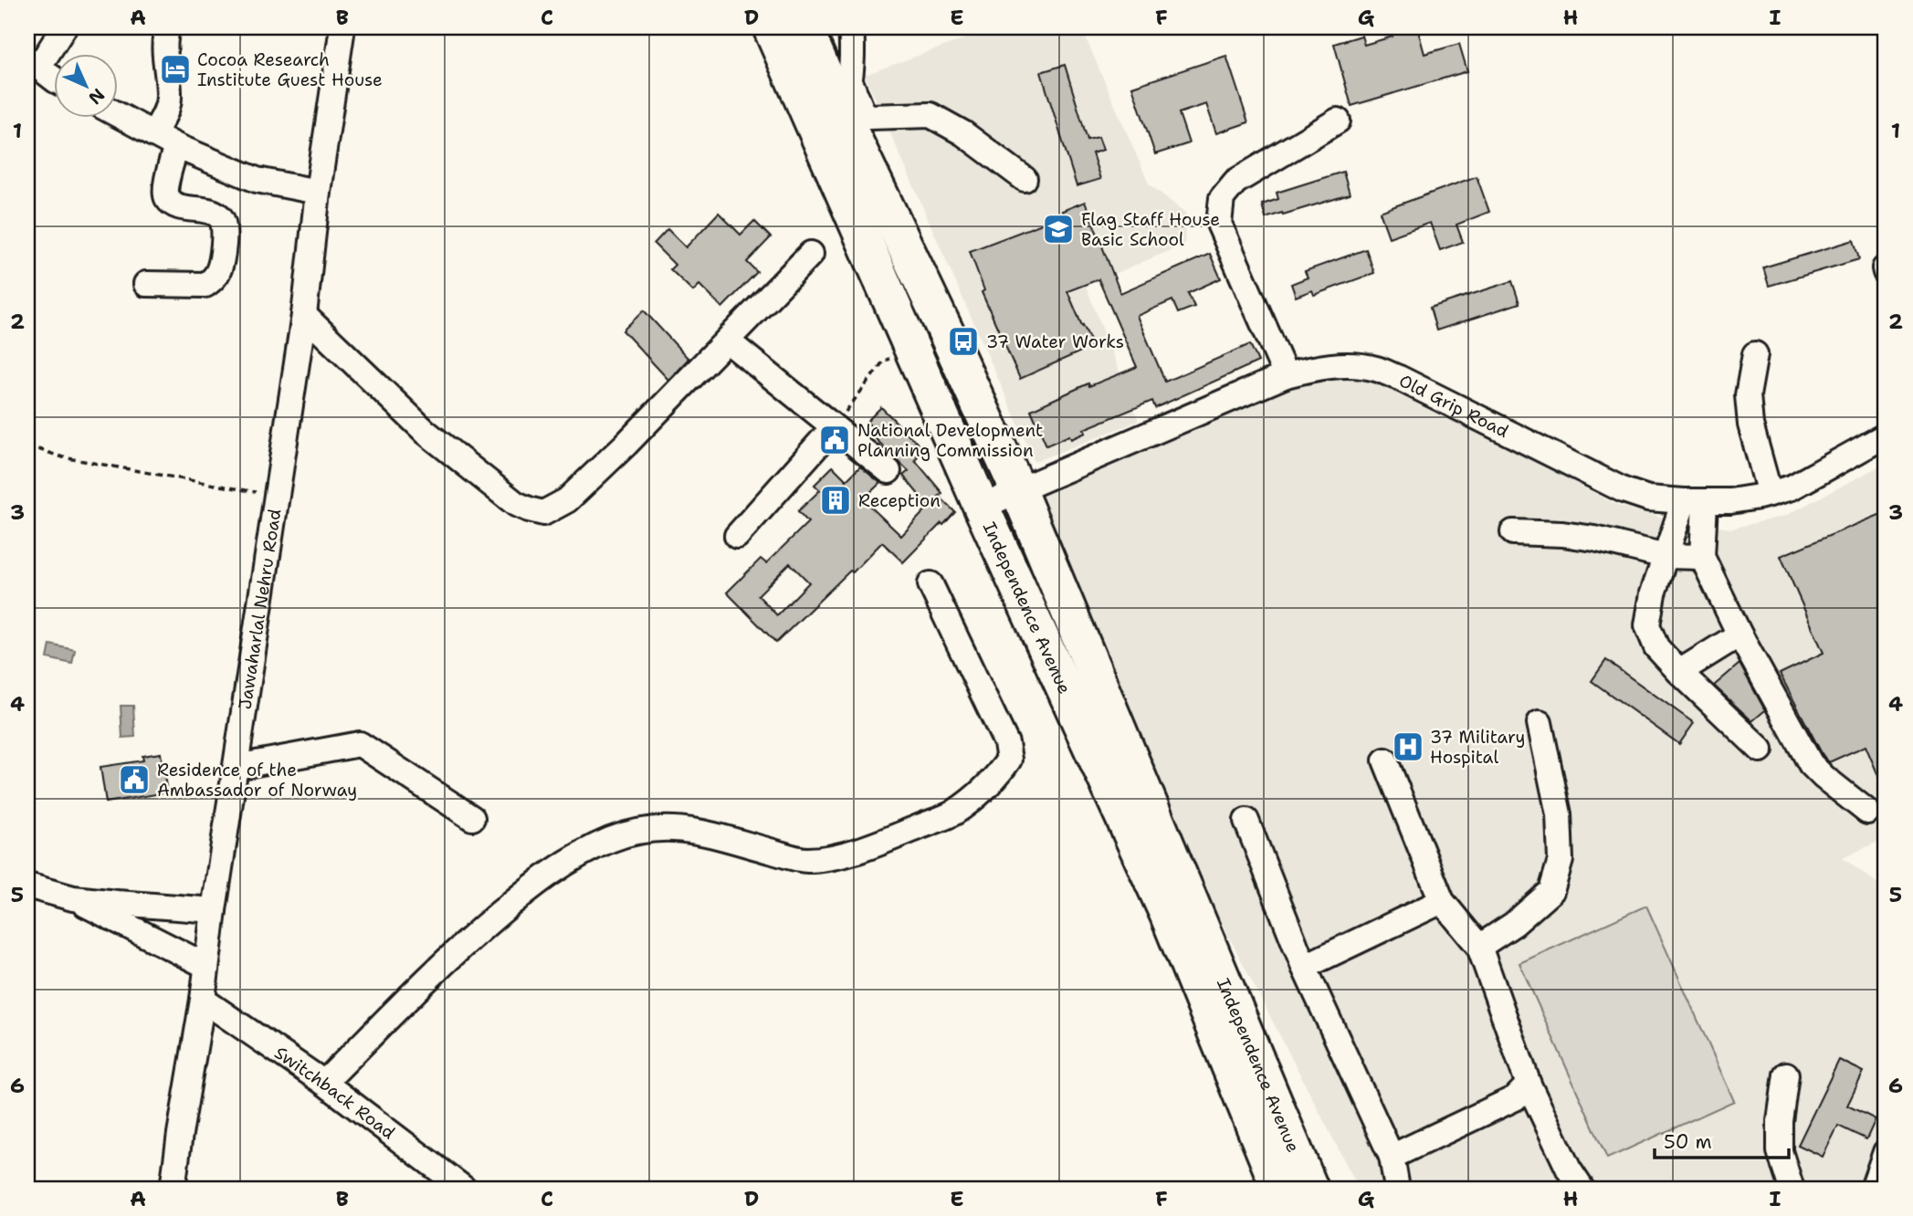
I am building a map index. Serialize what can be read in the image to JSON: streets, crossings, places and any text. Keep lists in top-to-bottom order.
{
  "streets": {
    "highway": ["Independence Avenue"],
    "street": ["Old Grip Road", "Jawaharlal Nehru Road", "Switchback Road"]
  },
  "crossings": [
    ["Old Grip Road", "Independence Avenue"],
    ["Jawaharlal Nehru Road", "Switchback Road"]
  ],
  "places": {
    "hotel": ["Cocoa Research Institute Guest House"],
    "school or university": ["Flag Staff House Basic School"],
    "bus stop": ["37 Water Works"],
    "public building": ["National Development Planning Commission", "Residence of the Ambassador of Norway"],
    "building": ["Reception"],
    "hospital": ["37 Military Hospital"]
  },
  "scale_bar": "50 m",
  "north": "bottom right",
  "grid": {
    "columns": [
      "A",
      "B",
      "C",
      "D",
      "E",
      "F",
      "G",
      "H",
      "I"
    ],
    "rows": [
      "1",
      "2",
      "3",
      "4",
      "5",
      "6"
    ]
  }
}
